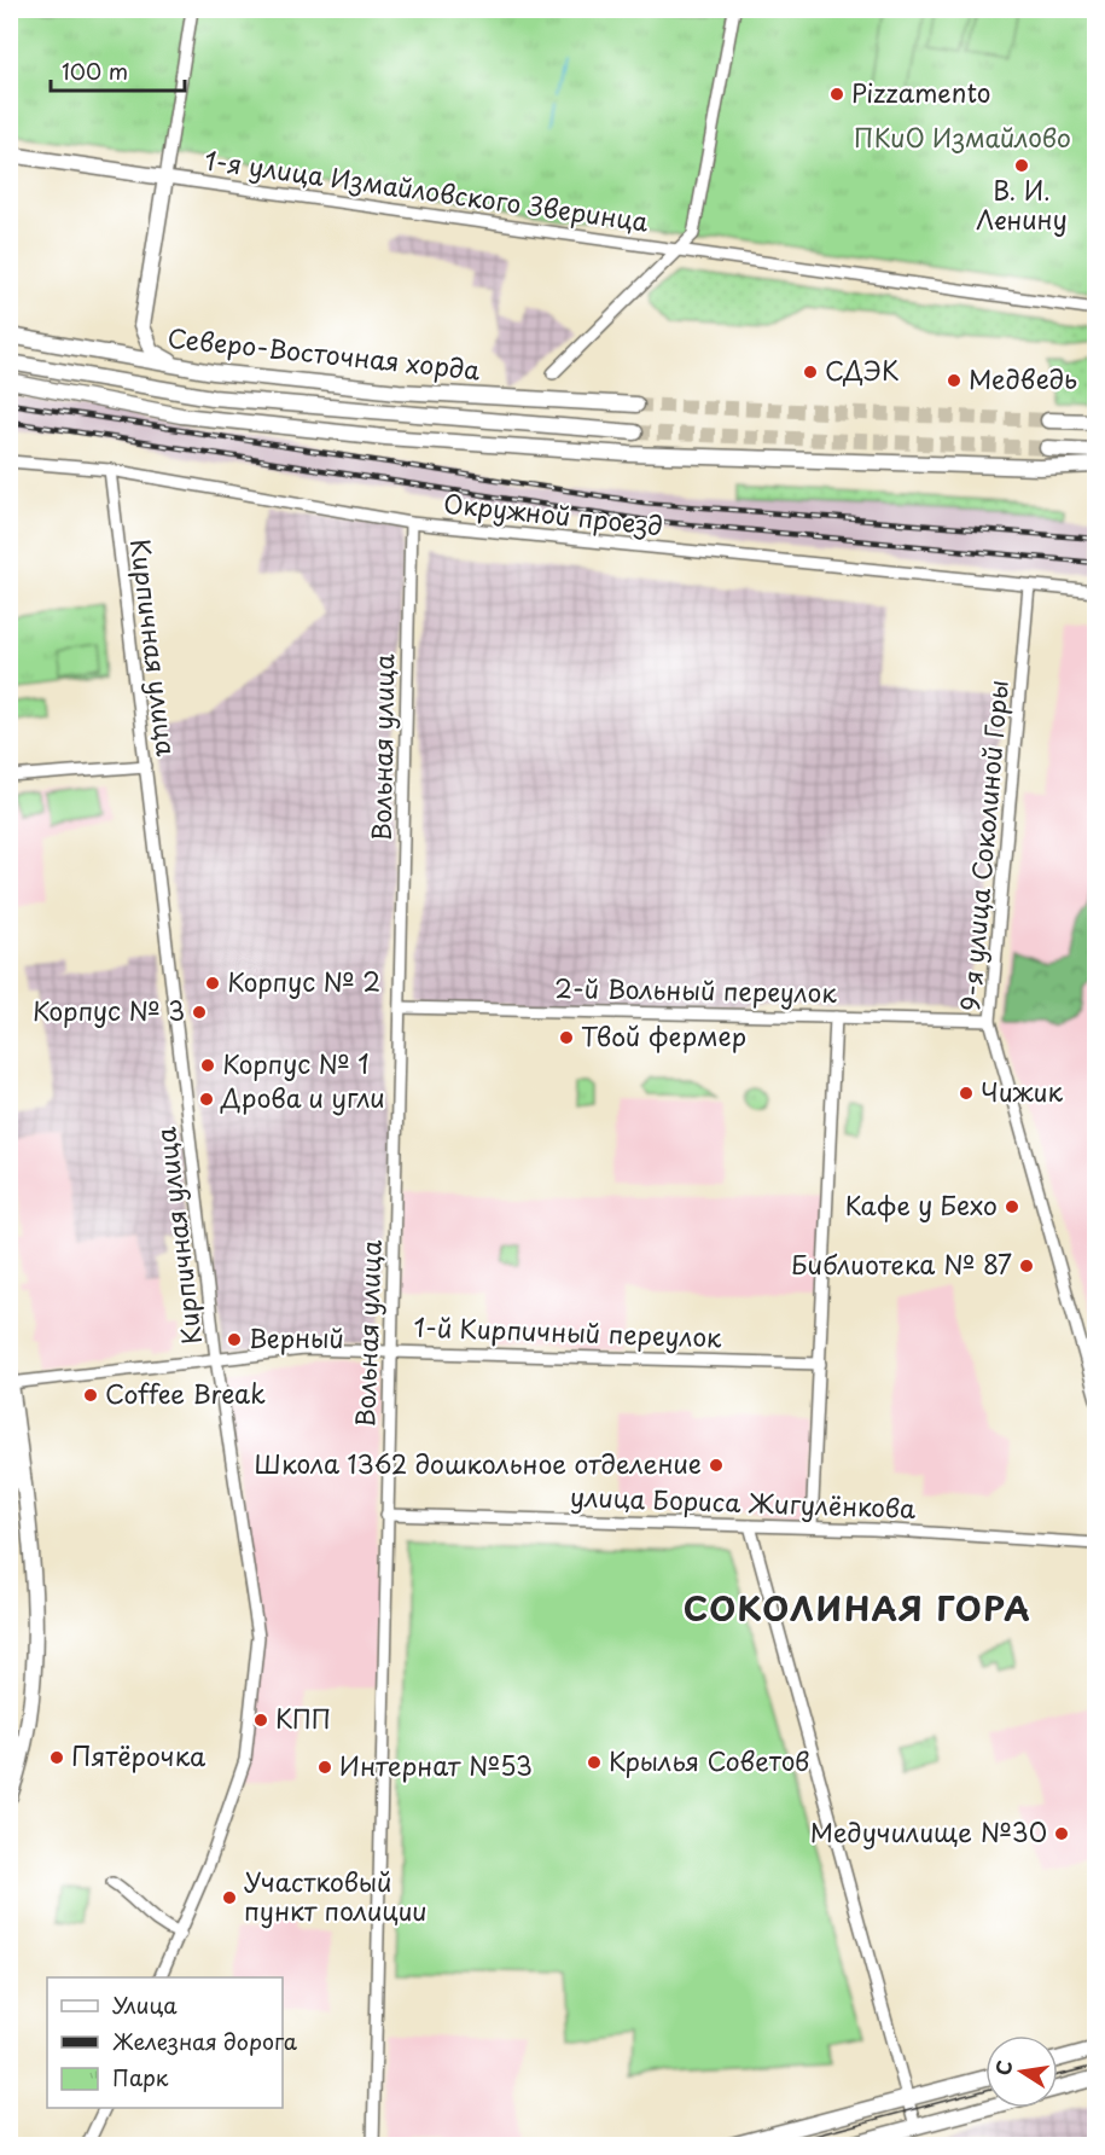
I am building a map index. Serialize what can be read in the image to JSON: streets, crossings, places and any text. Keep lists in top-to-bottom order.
{
  "streets": {
    "main road": ["Северо-Восточная хорда"],
    "street": [
      "1-я улица Измайловского Зверинца",
      "Окружной проезд",
      "Кирпичная улица",
      "Вольная улица",
      "9-я улица Соколиной Горы",
      "2-й Вольный переулок",
      "1-й Кирпичный переулок",
      "улица Бориса Жигулёнкова"
    ]
  },
  "crossings": [
    ["Окружной проезд", "Кирпичная улица"],
    ["Окружной проезд", "Вольная улица"],
    ["Окружной проезд", "9-я улица Соколиной Горы"],
    ["Кирпичная улица", "1-й Кирпичный переулок"],
    ["Вольная улица", "2-й Вольный переулок"],
    ["Вольная улица", "1-й Кирпичный переулок"],
    ["Вольная улица", "улица Бориса Жигулёнкова"],
    ["9-я улица Соколиной Горы", "2-й Вольный переулок"]
  ],
  "districts": ["СОКОЛИНАЯ ГОРА"],
  "parks": ["ПКиО Измайлово"],
  "places": [
    "Pizzamento",
    "В. И. Ленину",
    "СДЭК",
    "Медведь",
    "Корпус № 2",
    "Корпус № 3",
    "Твой фермер",
    "Корпус № 1",
    "Чижик",
    "Дрова и угли",
    "Кафе у Бехо",
    "Библиотека № 87",
    "Верный",
    "Coffee Break",
    "Школа 1362 дошкольное отделение",
    "КПП",
    "Пятёрочка",
    "Крылья Советов",
    "Интернат №53",
    "Медучилище №30",
    "Участковый пункт полиции"
  ],
  "legend": ["Улица", "Железная дорога", "Парк"],
  "scale_bar": "100 m",
  "north": "left"
}
